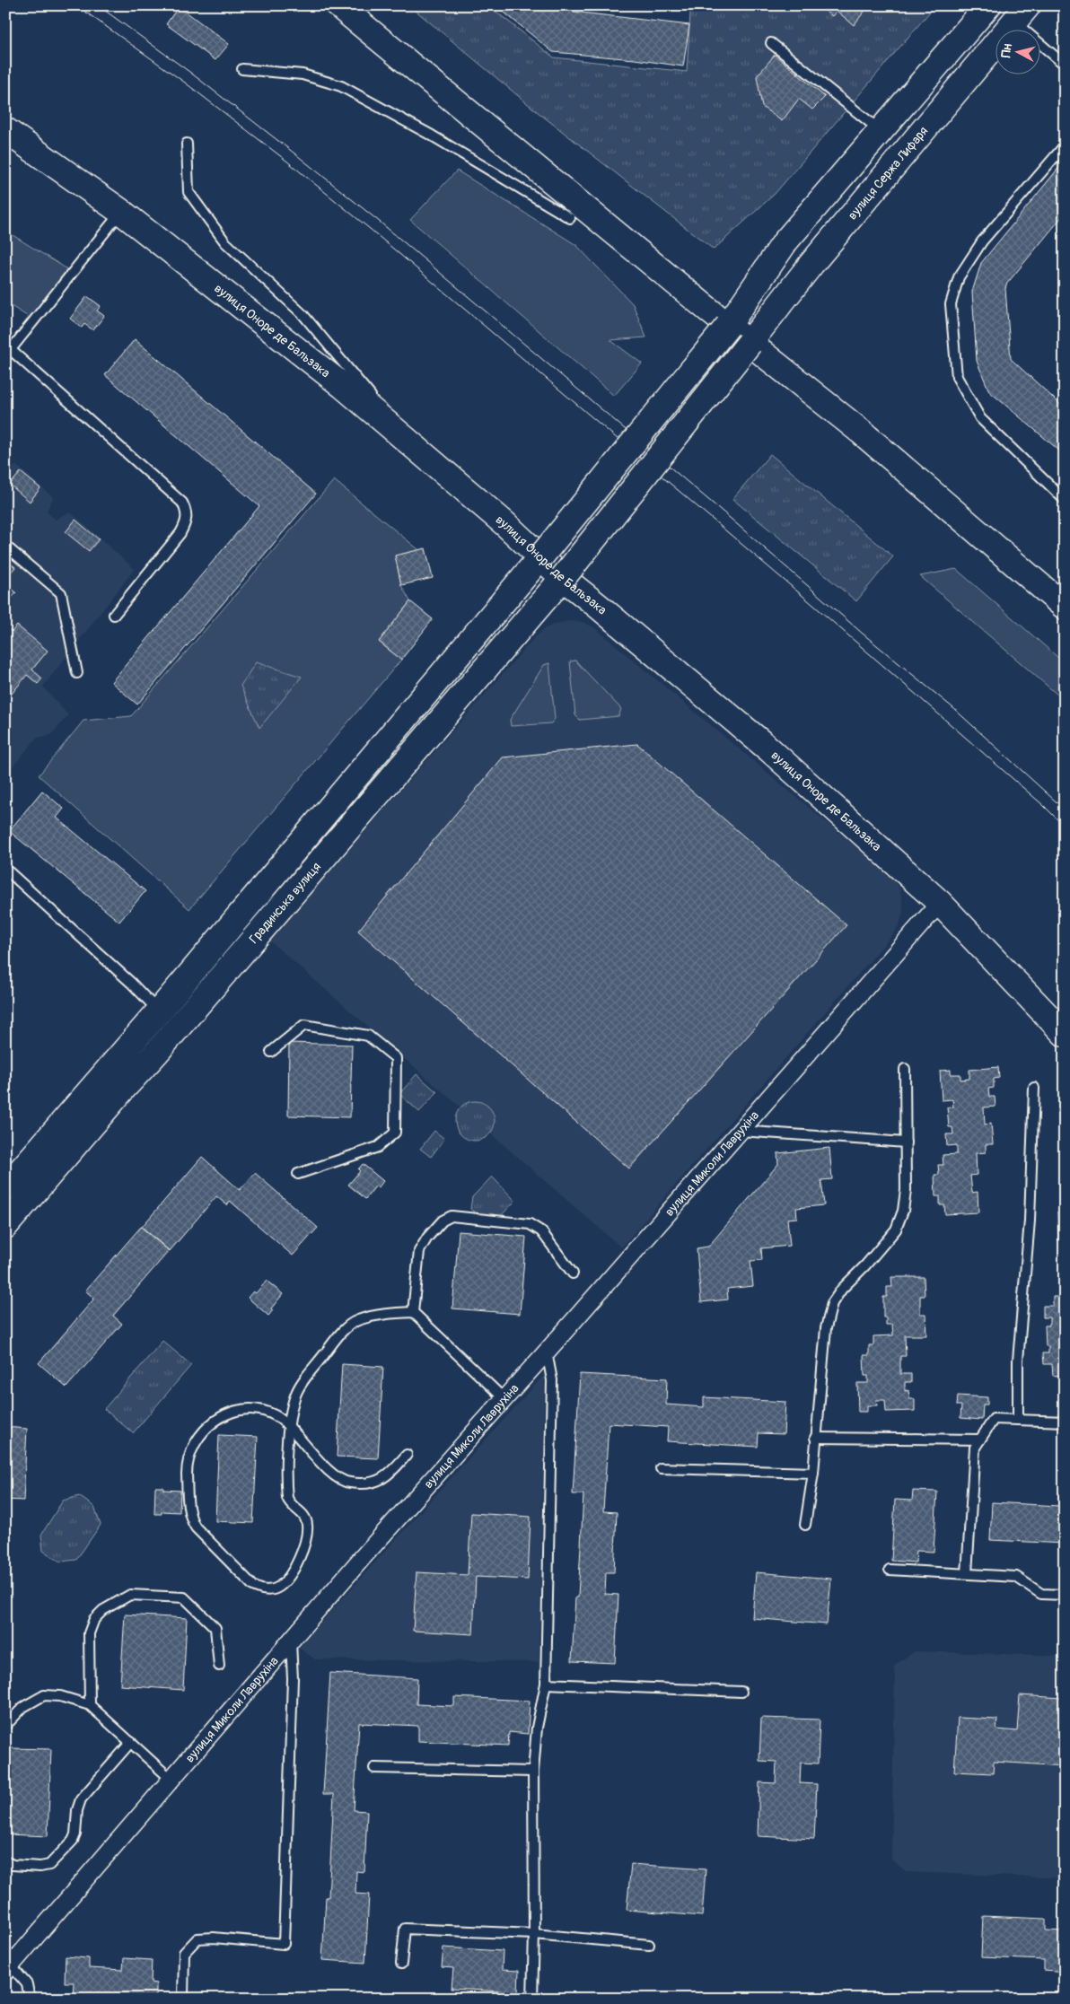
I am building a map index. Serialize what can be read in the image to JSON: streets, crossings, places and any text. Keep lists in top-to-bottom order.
{
  "streets": {
    "street": [
      "вулиця Сержа Лифаря",
      "вулиця Оноре де Бальзака",
      "Градинська вулиця",
      "вулиця Миколи Лаврухіна"
    ]
  },
  "crossings": [
    ["вулиця Сержа Лифаря", "вулиця Оноре де Бальзака"],
    ["вулиця Сержа Лифаря", "Градинська вулиця"],
    ["вулиця Оноре де Бальзака", "Градинська вулиця"],
    ["вулиця Оноре де Бальзака", "вулиця Миколи Лаврухіна"]
  ],
  "north": "left"
}
